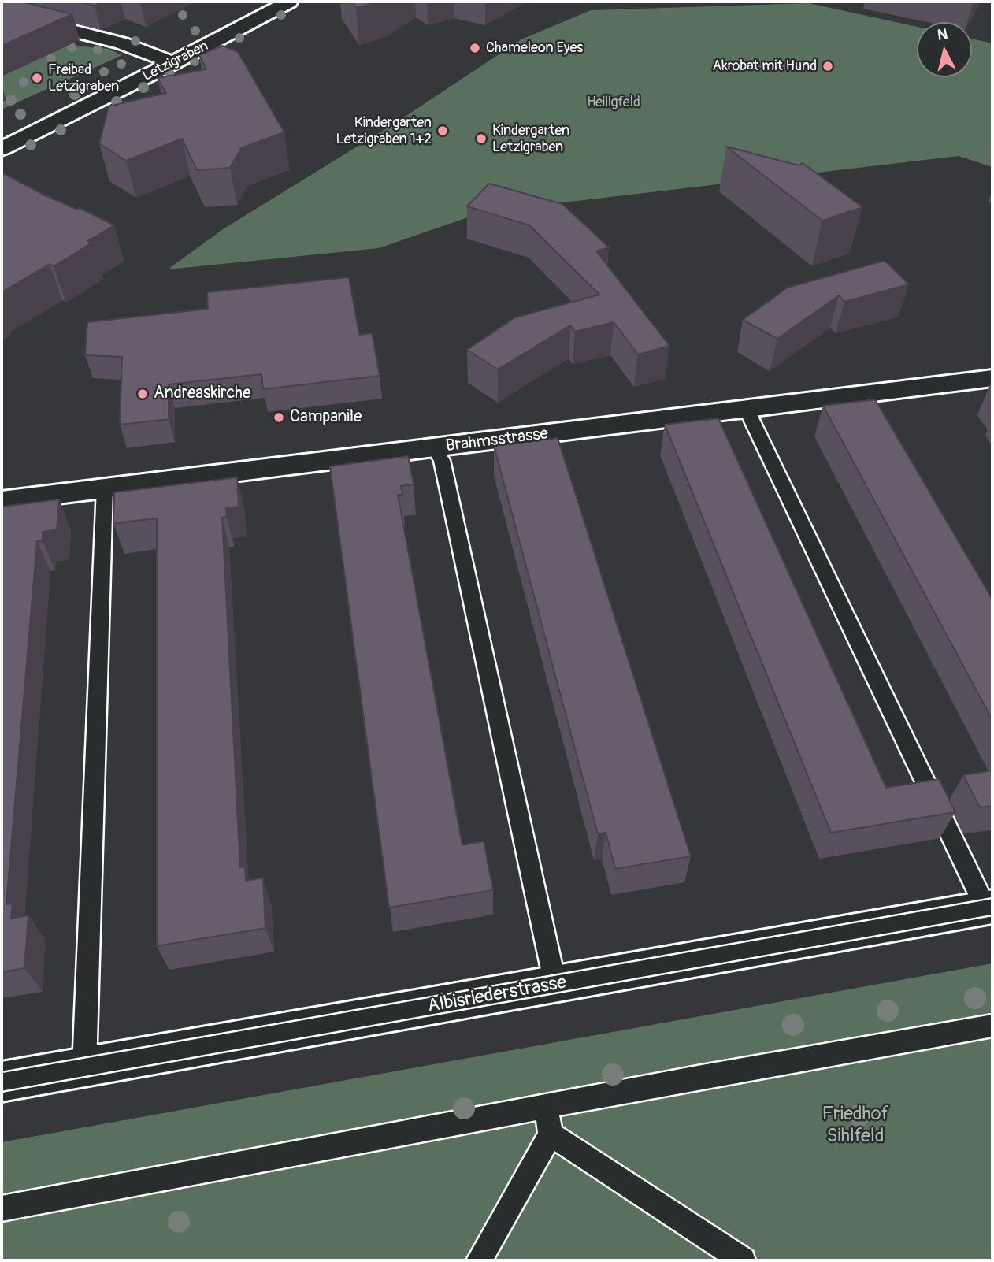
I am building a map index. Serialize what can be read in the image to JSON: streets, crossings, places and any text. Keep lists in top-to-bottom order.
{
  "streets": {
    "street": ["Letzigraben", "Brahmsstrasse", "Albisriederstrasse"]
  },
  "parks": ["Heiligfeld", "Friedhof Sihlfeld"],
  "places": [
    "Chameleon Eyes",
    "Akrobat mit Hund",
    "Freibad Letzigraben",
    "Kindergarten Letzigraben 1+2",
    "Kindergarten Letzigraben",
    "Andreaskirche",
    "Campanile"
  ],
  "north": "top"
}
